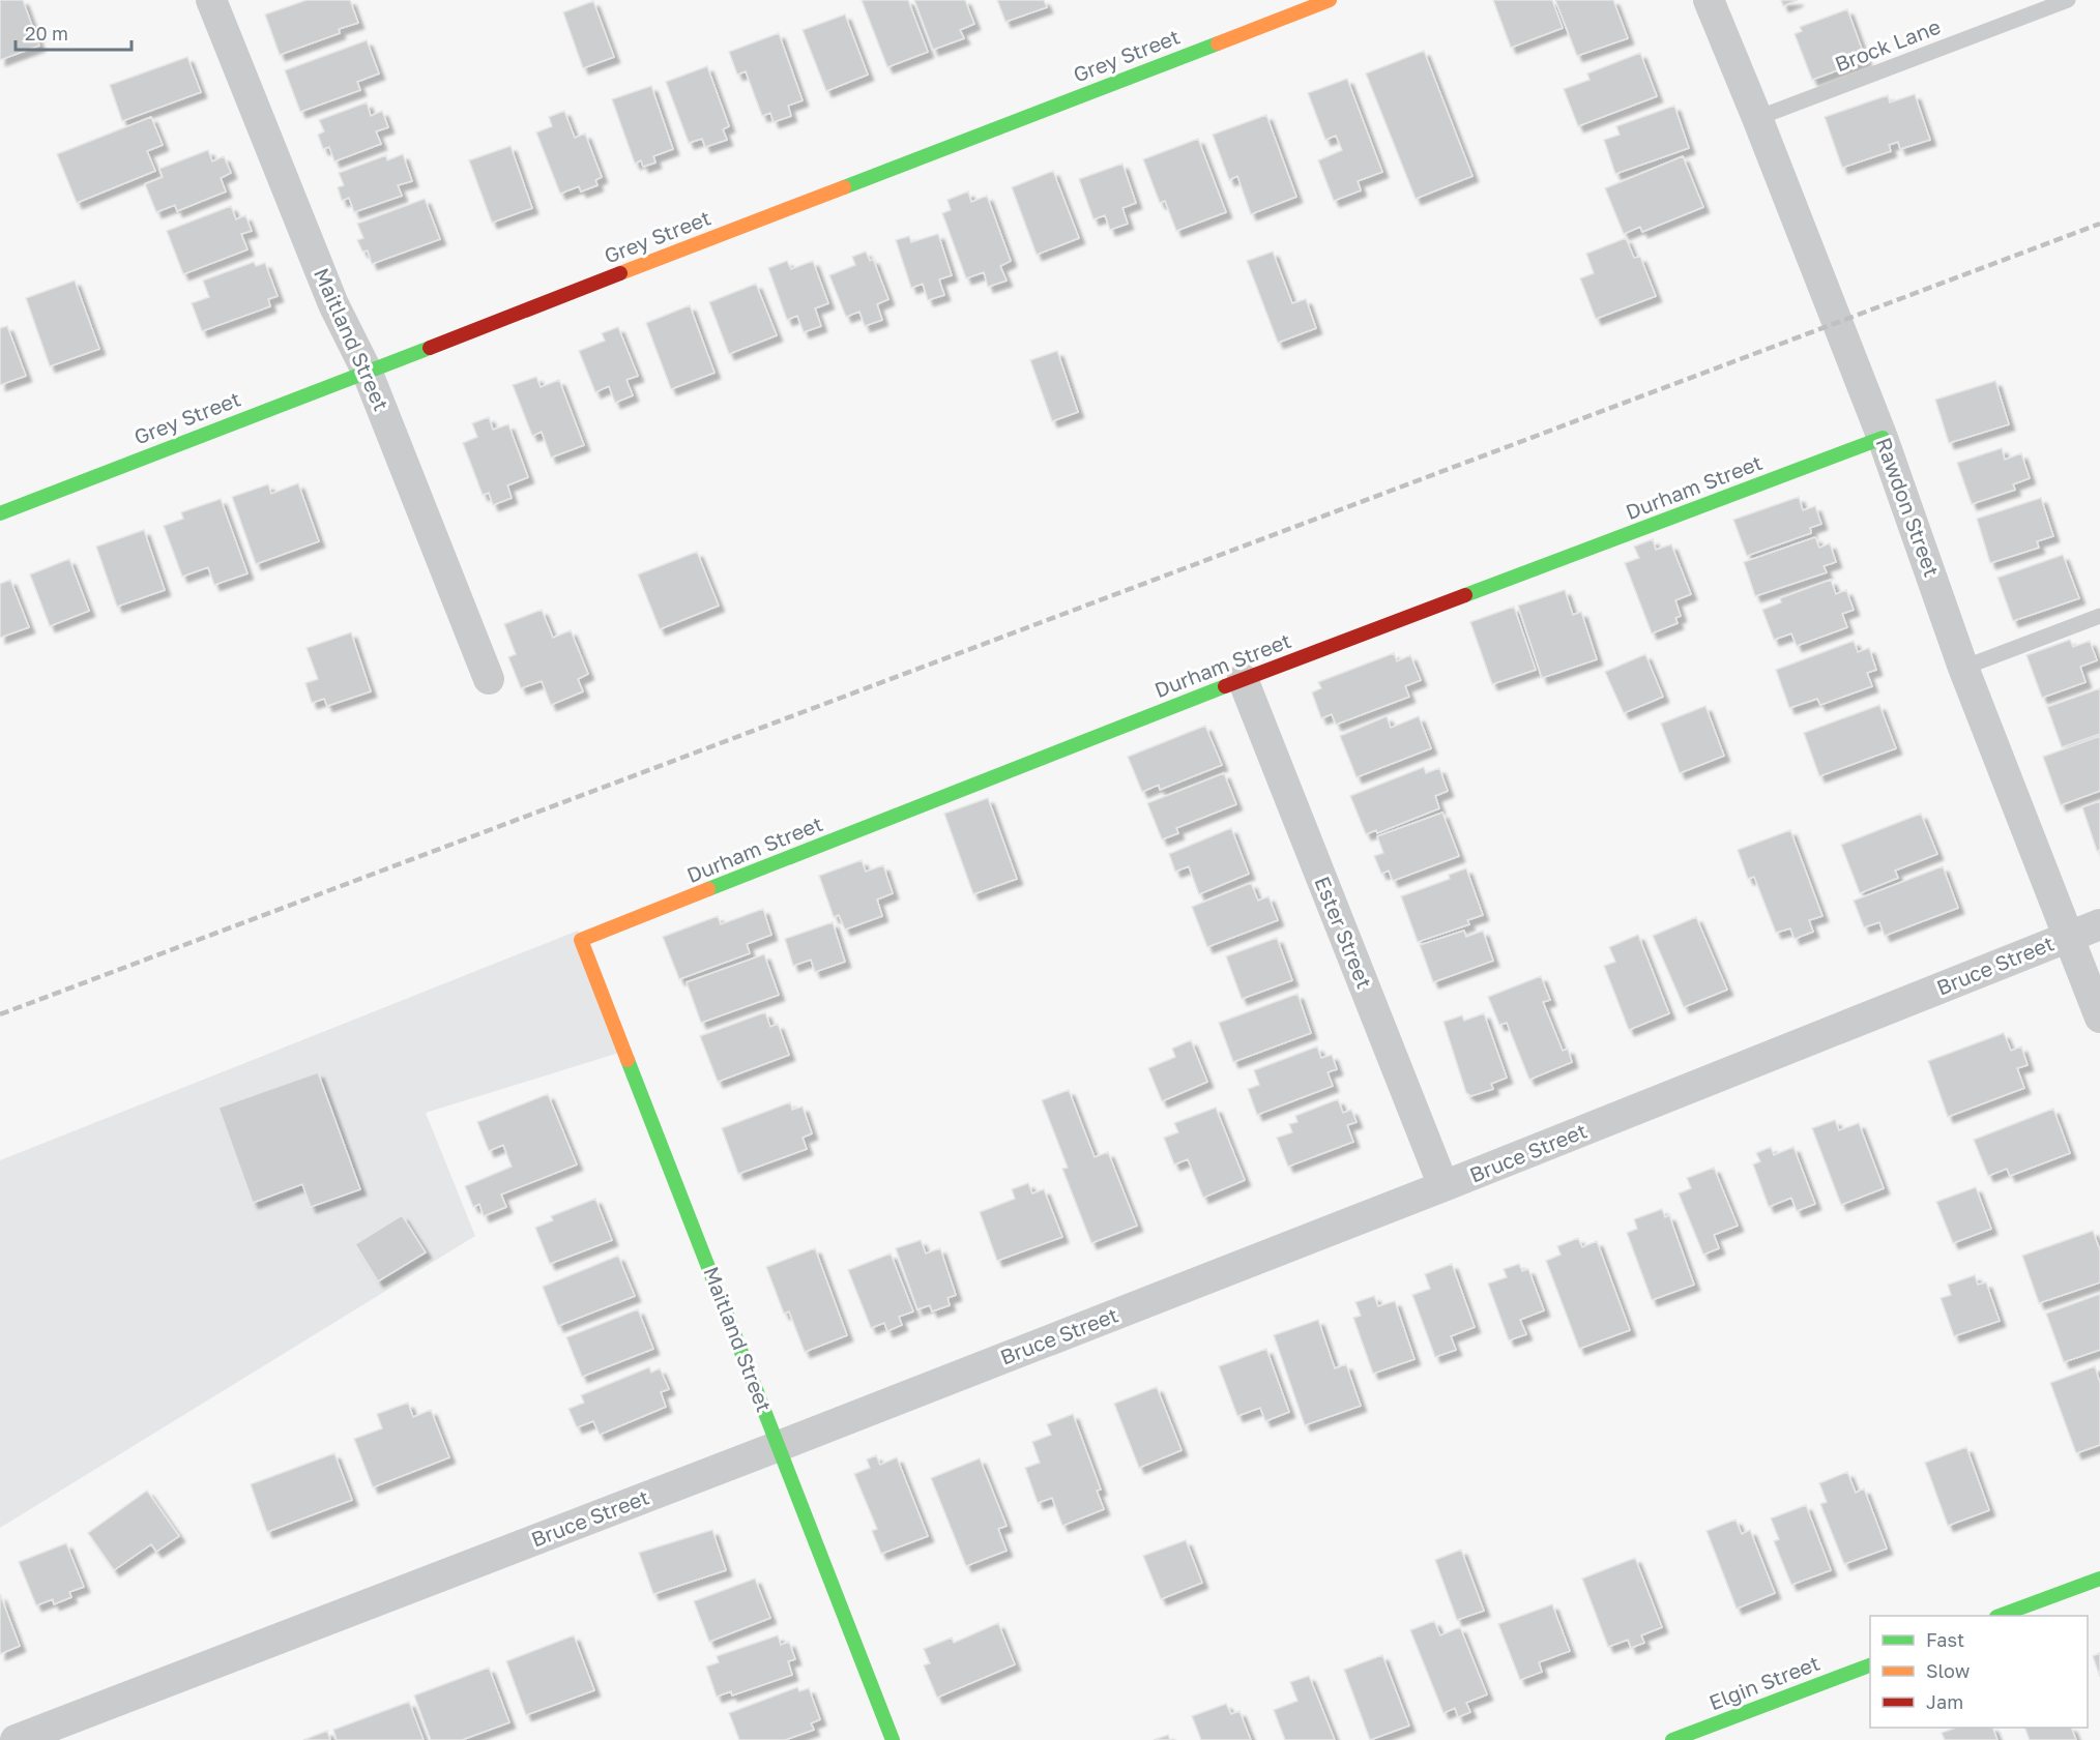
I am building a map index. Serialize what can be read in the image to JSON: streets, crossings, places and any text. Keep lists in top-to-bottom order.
{
  "streets": {
    "street": [
      "Grey Street",
      "Maitland Street",
      "Durham Street",
      "Rawdon Street",
      "Ester Street",
      "Bruce Street",
      "Elgin Street"
    ],
    "lane": ["Brock Lane"]
  },
  "crossings": [
    ["Brock Lane", "Rawdon Street"],
    ["Grey Street", "Maitland Street"],
    ["Maitland Street", "Durham Street"],
    ["Maitland Street", "Bruce Street"],
    ["Durham Street", "Rawdon Street"],
    ["Durham Street", "Ester Street"],
    ["Rawdon Street", "Bruce Street"],
    ["Ester Street", "Bruce Street"]
  ],
  "legend": ["Fast", "Slow", "Jam"],
  "scale_bar": "20 m"
}
